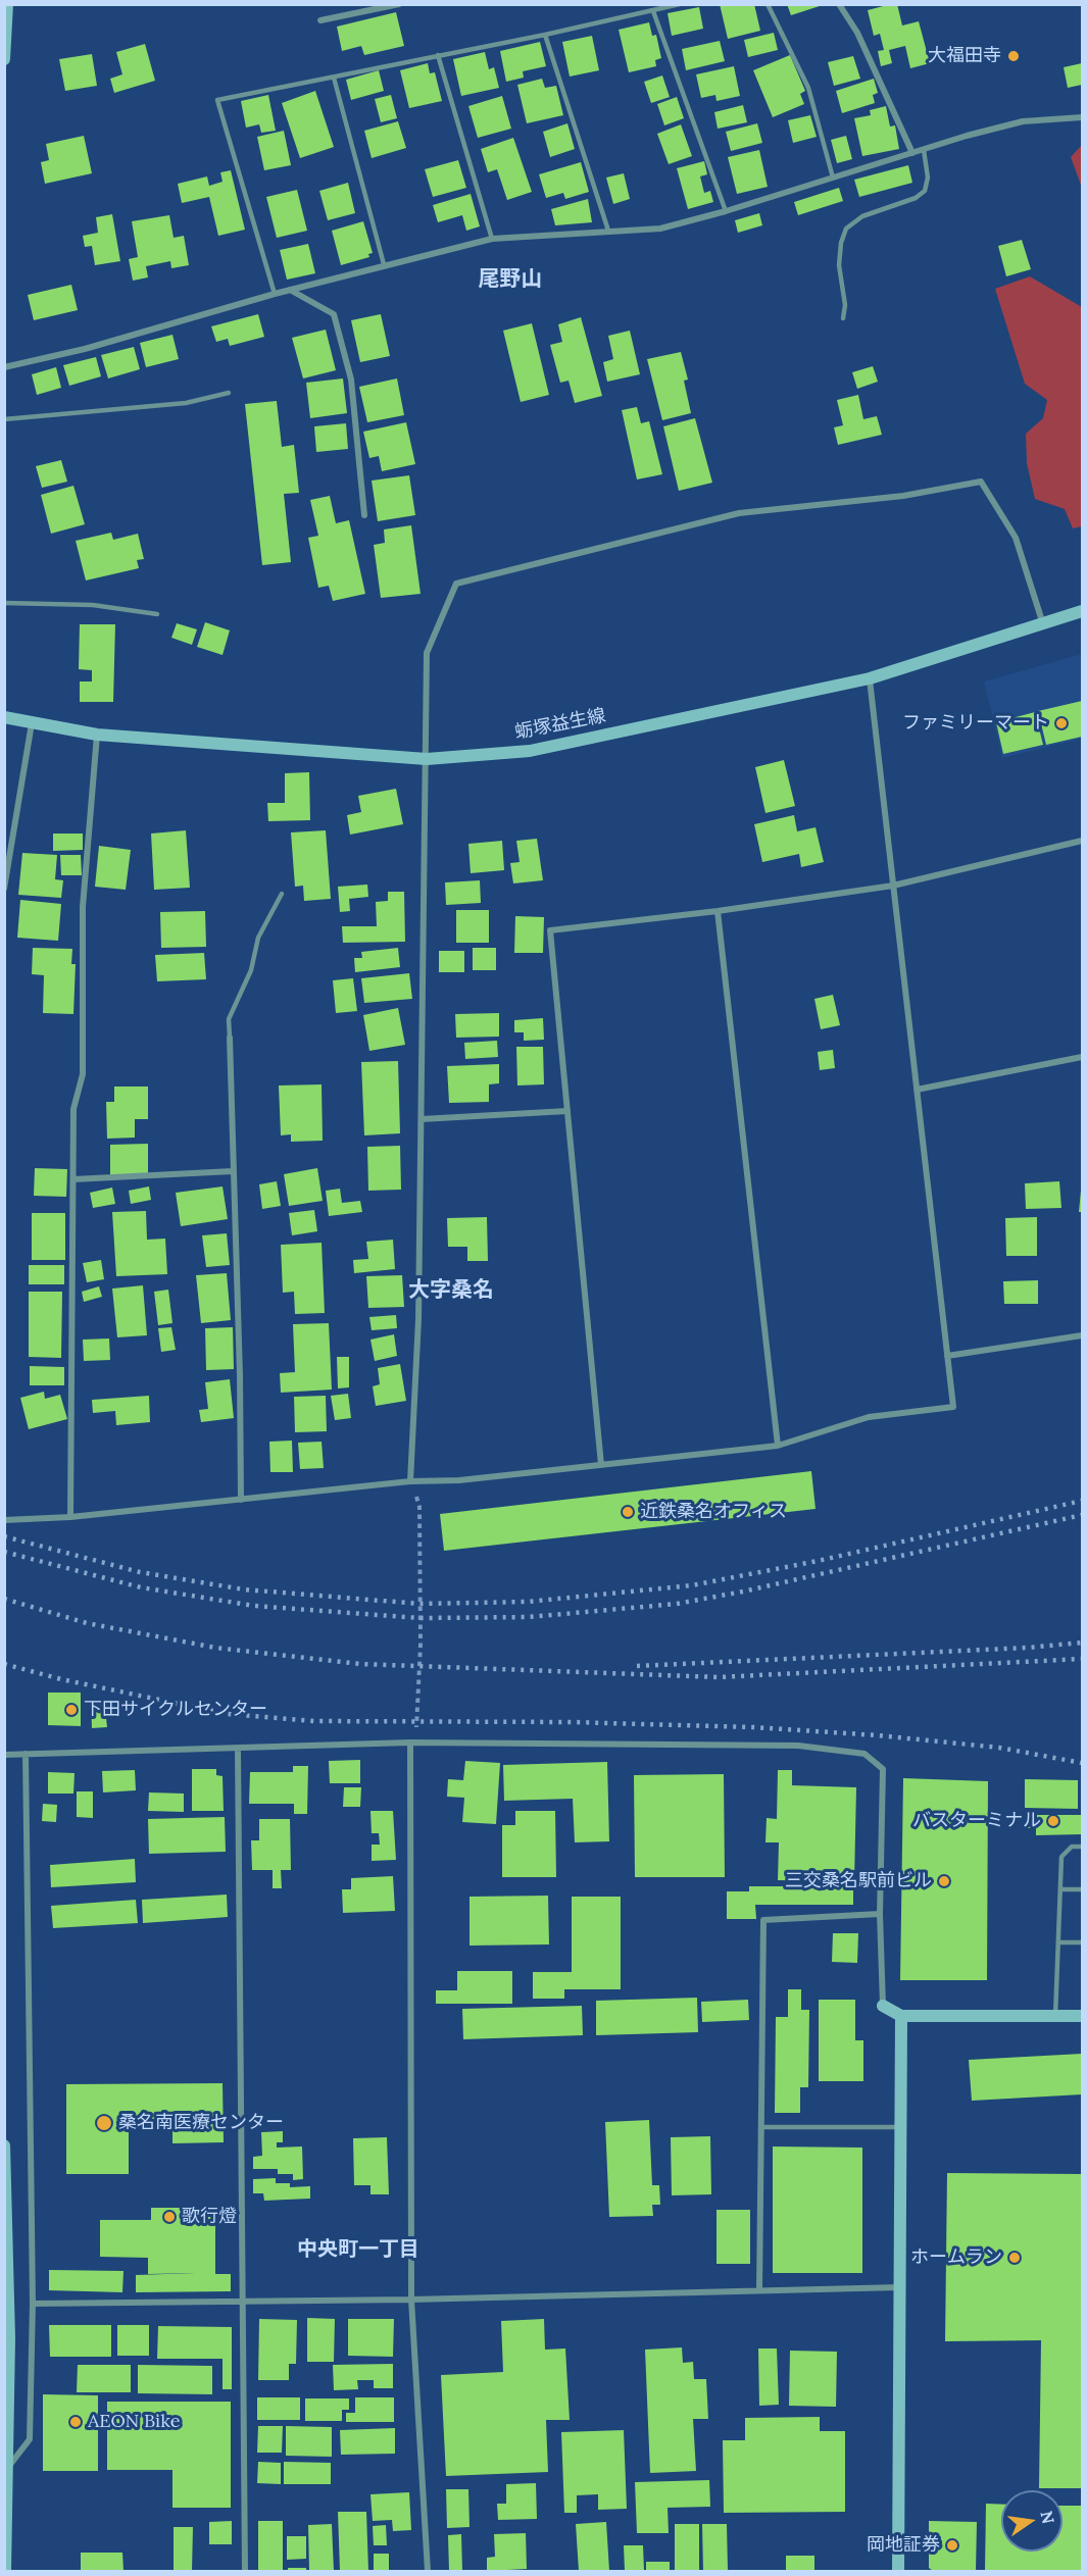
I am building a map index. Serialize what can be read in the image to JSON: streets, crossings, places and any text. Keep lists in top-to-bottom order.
{
  "streets": {
    "street": ["蛎塚益生線"]
  },
  "districts": ["尾野山", "大字桑名", "中央町一丁目"],
  "places": [
    "大福田寺",
    "ファミリーマート",
    "近鉄桑名オフィス",
    "下田サイクルセンター",
    "バスターミナル",
    "三交桑名駅前ビル",
    "桑名南医療センター",
    "歌行燈",
    "ホームラン",
    "AEON Bike",
    "岡地証券"
  ],
  "north": "right"
}
